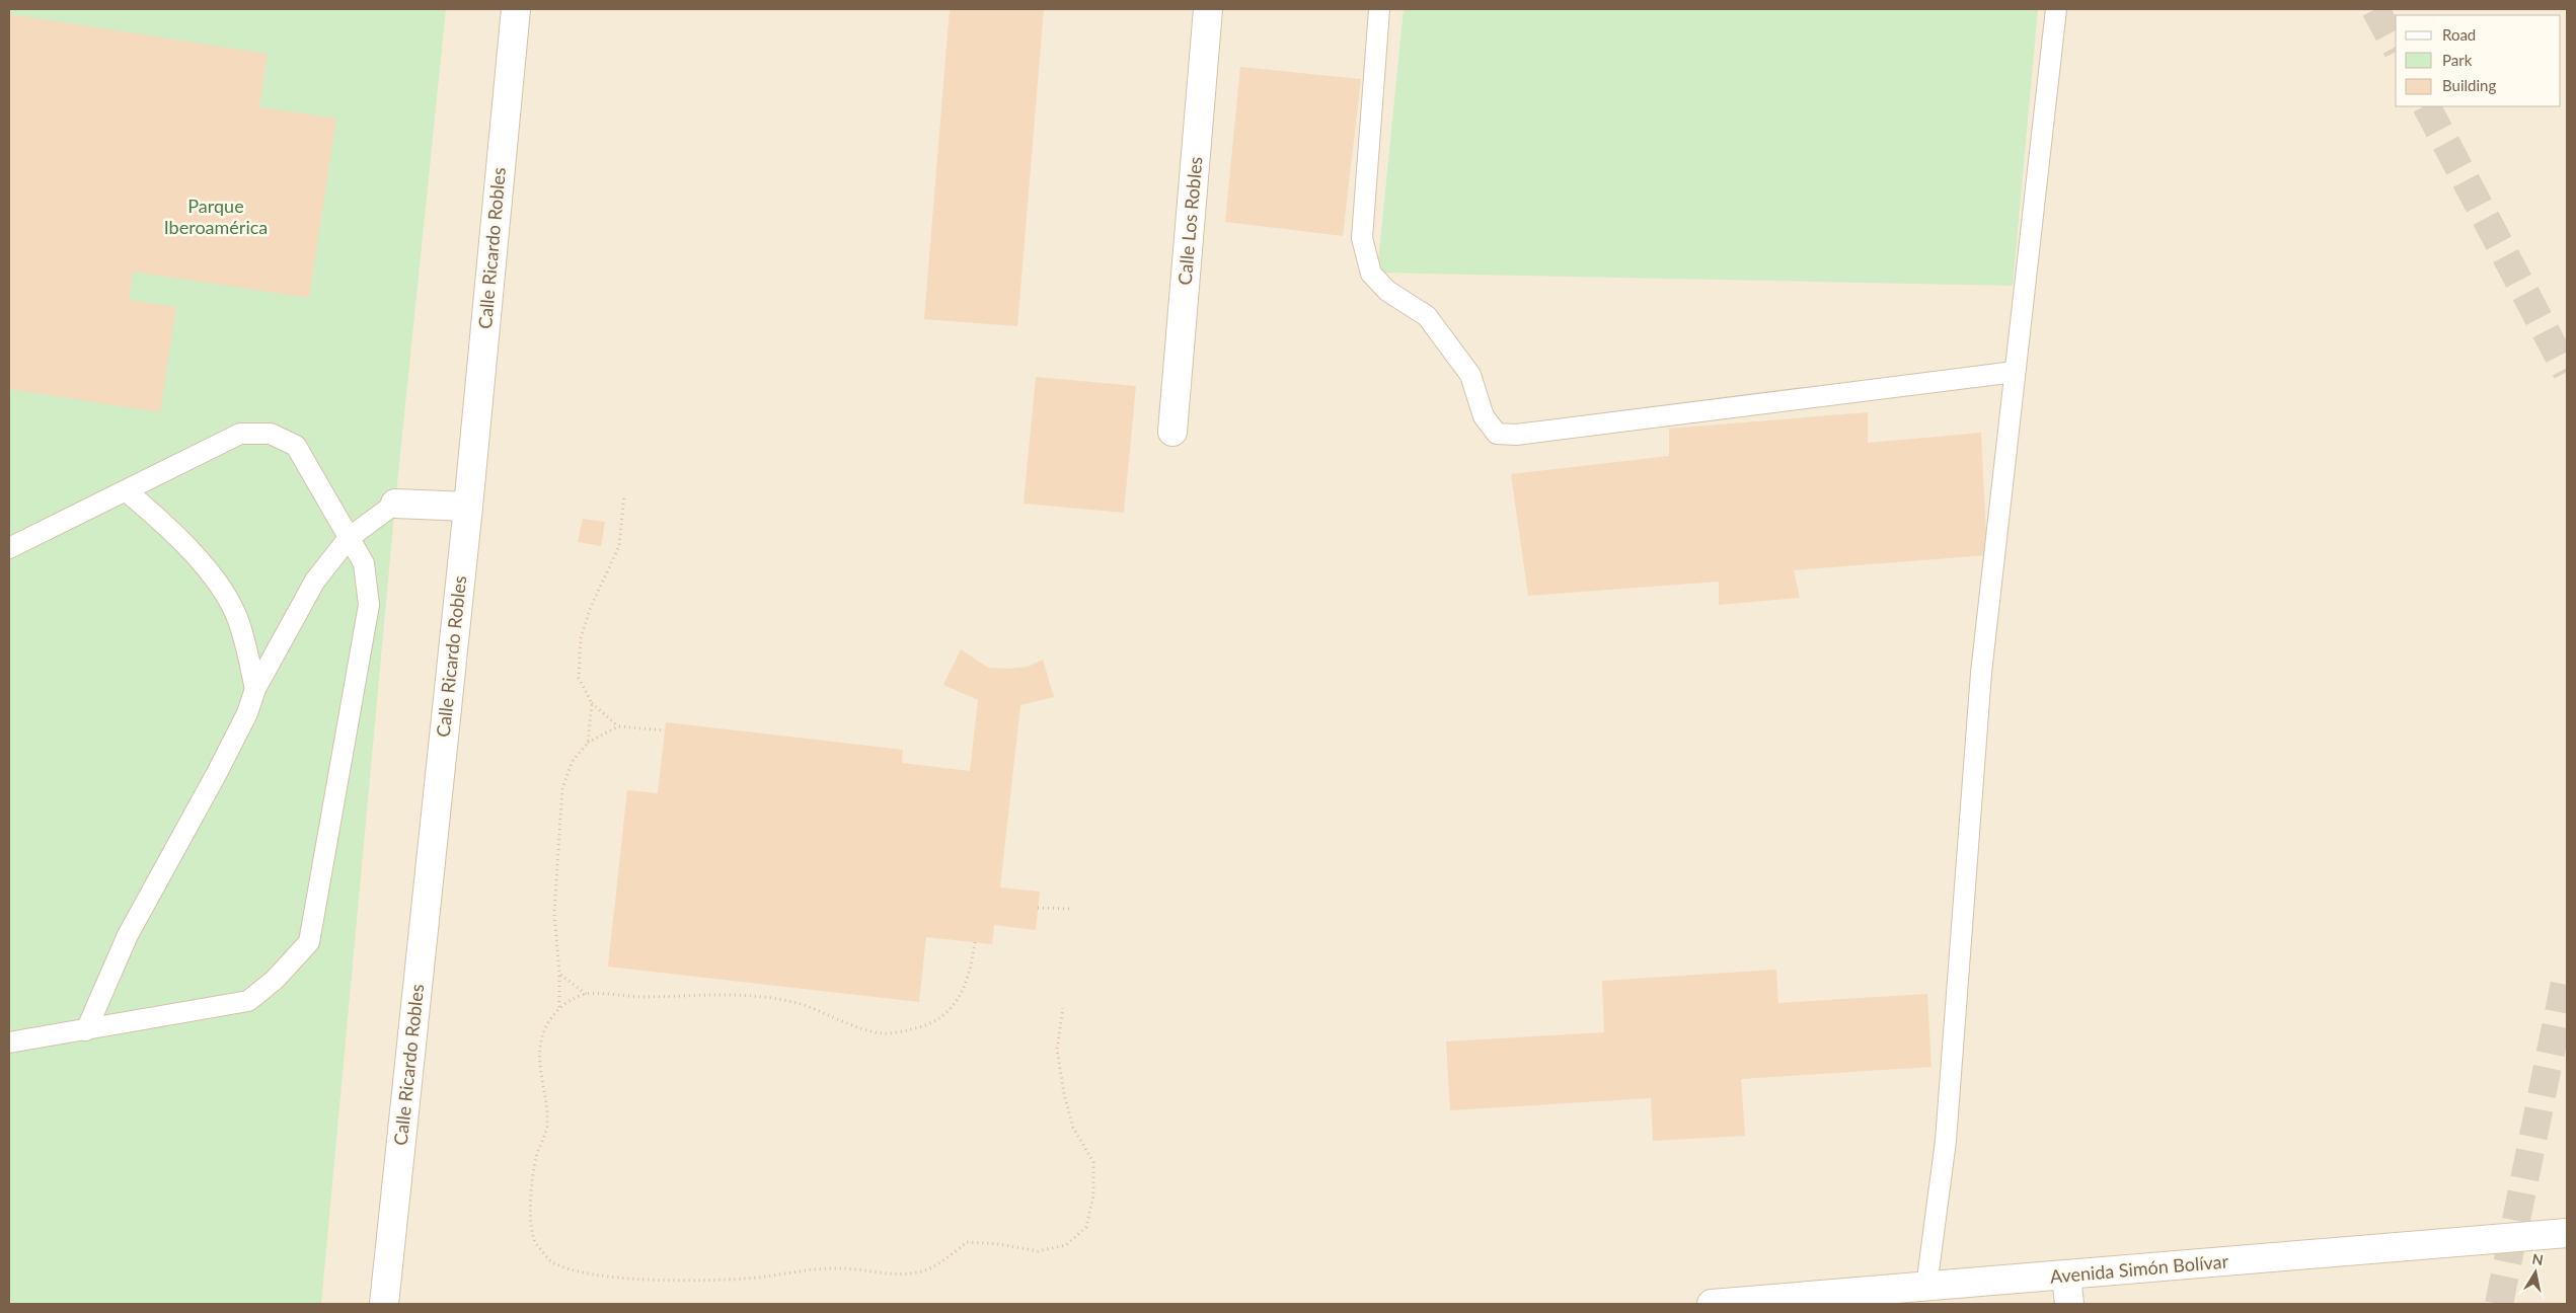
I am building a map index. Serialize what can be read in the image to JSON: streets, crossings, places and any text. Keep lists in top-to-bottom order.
{
  "streets": {
    "street": ["Calle Los Robles", "Calle Ricardo Robles", "Avenida Simón Bolívar"]
  },
  "parks": ["Parque Iberoamérica"],
  "legend": ["Road", "Park", "Building"],
  "north": "top"
}
